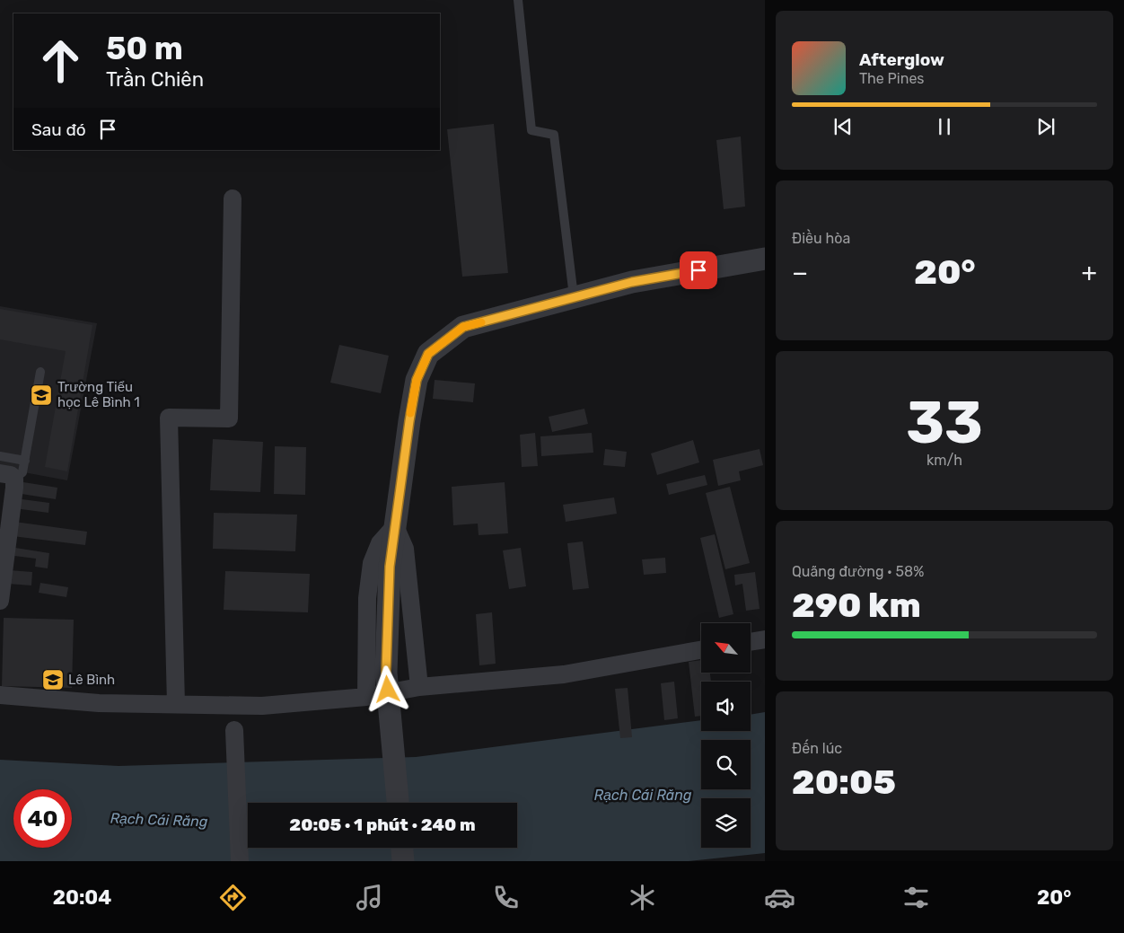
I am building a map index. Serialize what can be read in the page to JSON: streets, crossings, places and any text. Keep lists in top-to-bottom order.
{
  "water": ["Rạch Cái Răng"],
  "places": {
    "school or university": ["Trường Tiểu học Lê Bình 1", "Lê Bình"]
  },
  "north": "top left",
  "page": {
    "turn": ["50 m", "Trần Chiên"],
    "song": ["Afterglow", "The Pines"],
    "then": "Sau đó",
    "tile": [
      "Điều hòa",
      ["33", "km/h"],
      ["Quãng đường · 58%", "290 km"],
      ["Đến lúc", "20:05"]
    ],
    "heat": ["−", "20°", "+"],
    "limit": "40",
    "trip": "20:05 · 1 phút · 240 m",
    "tabs": ["20:04", "20°"]
  }
}
